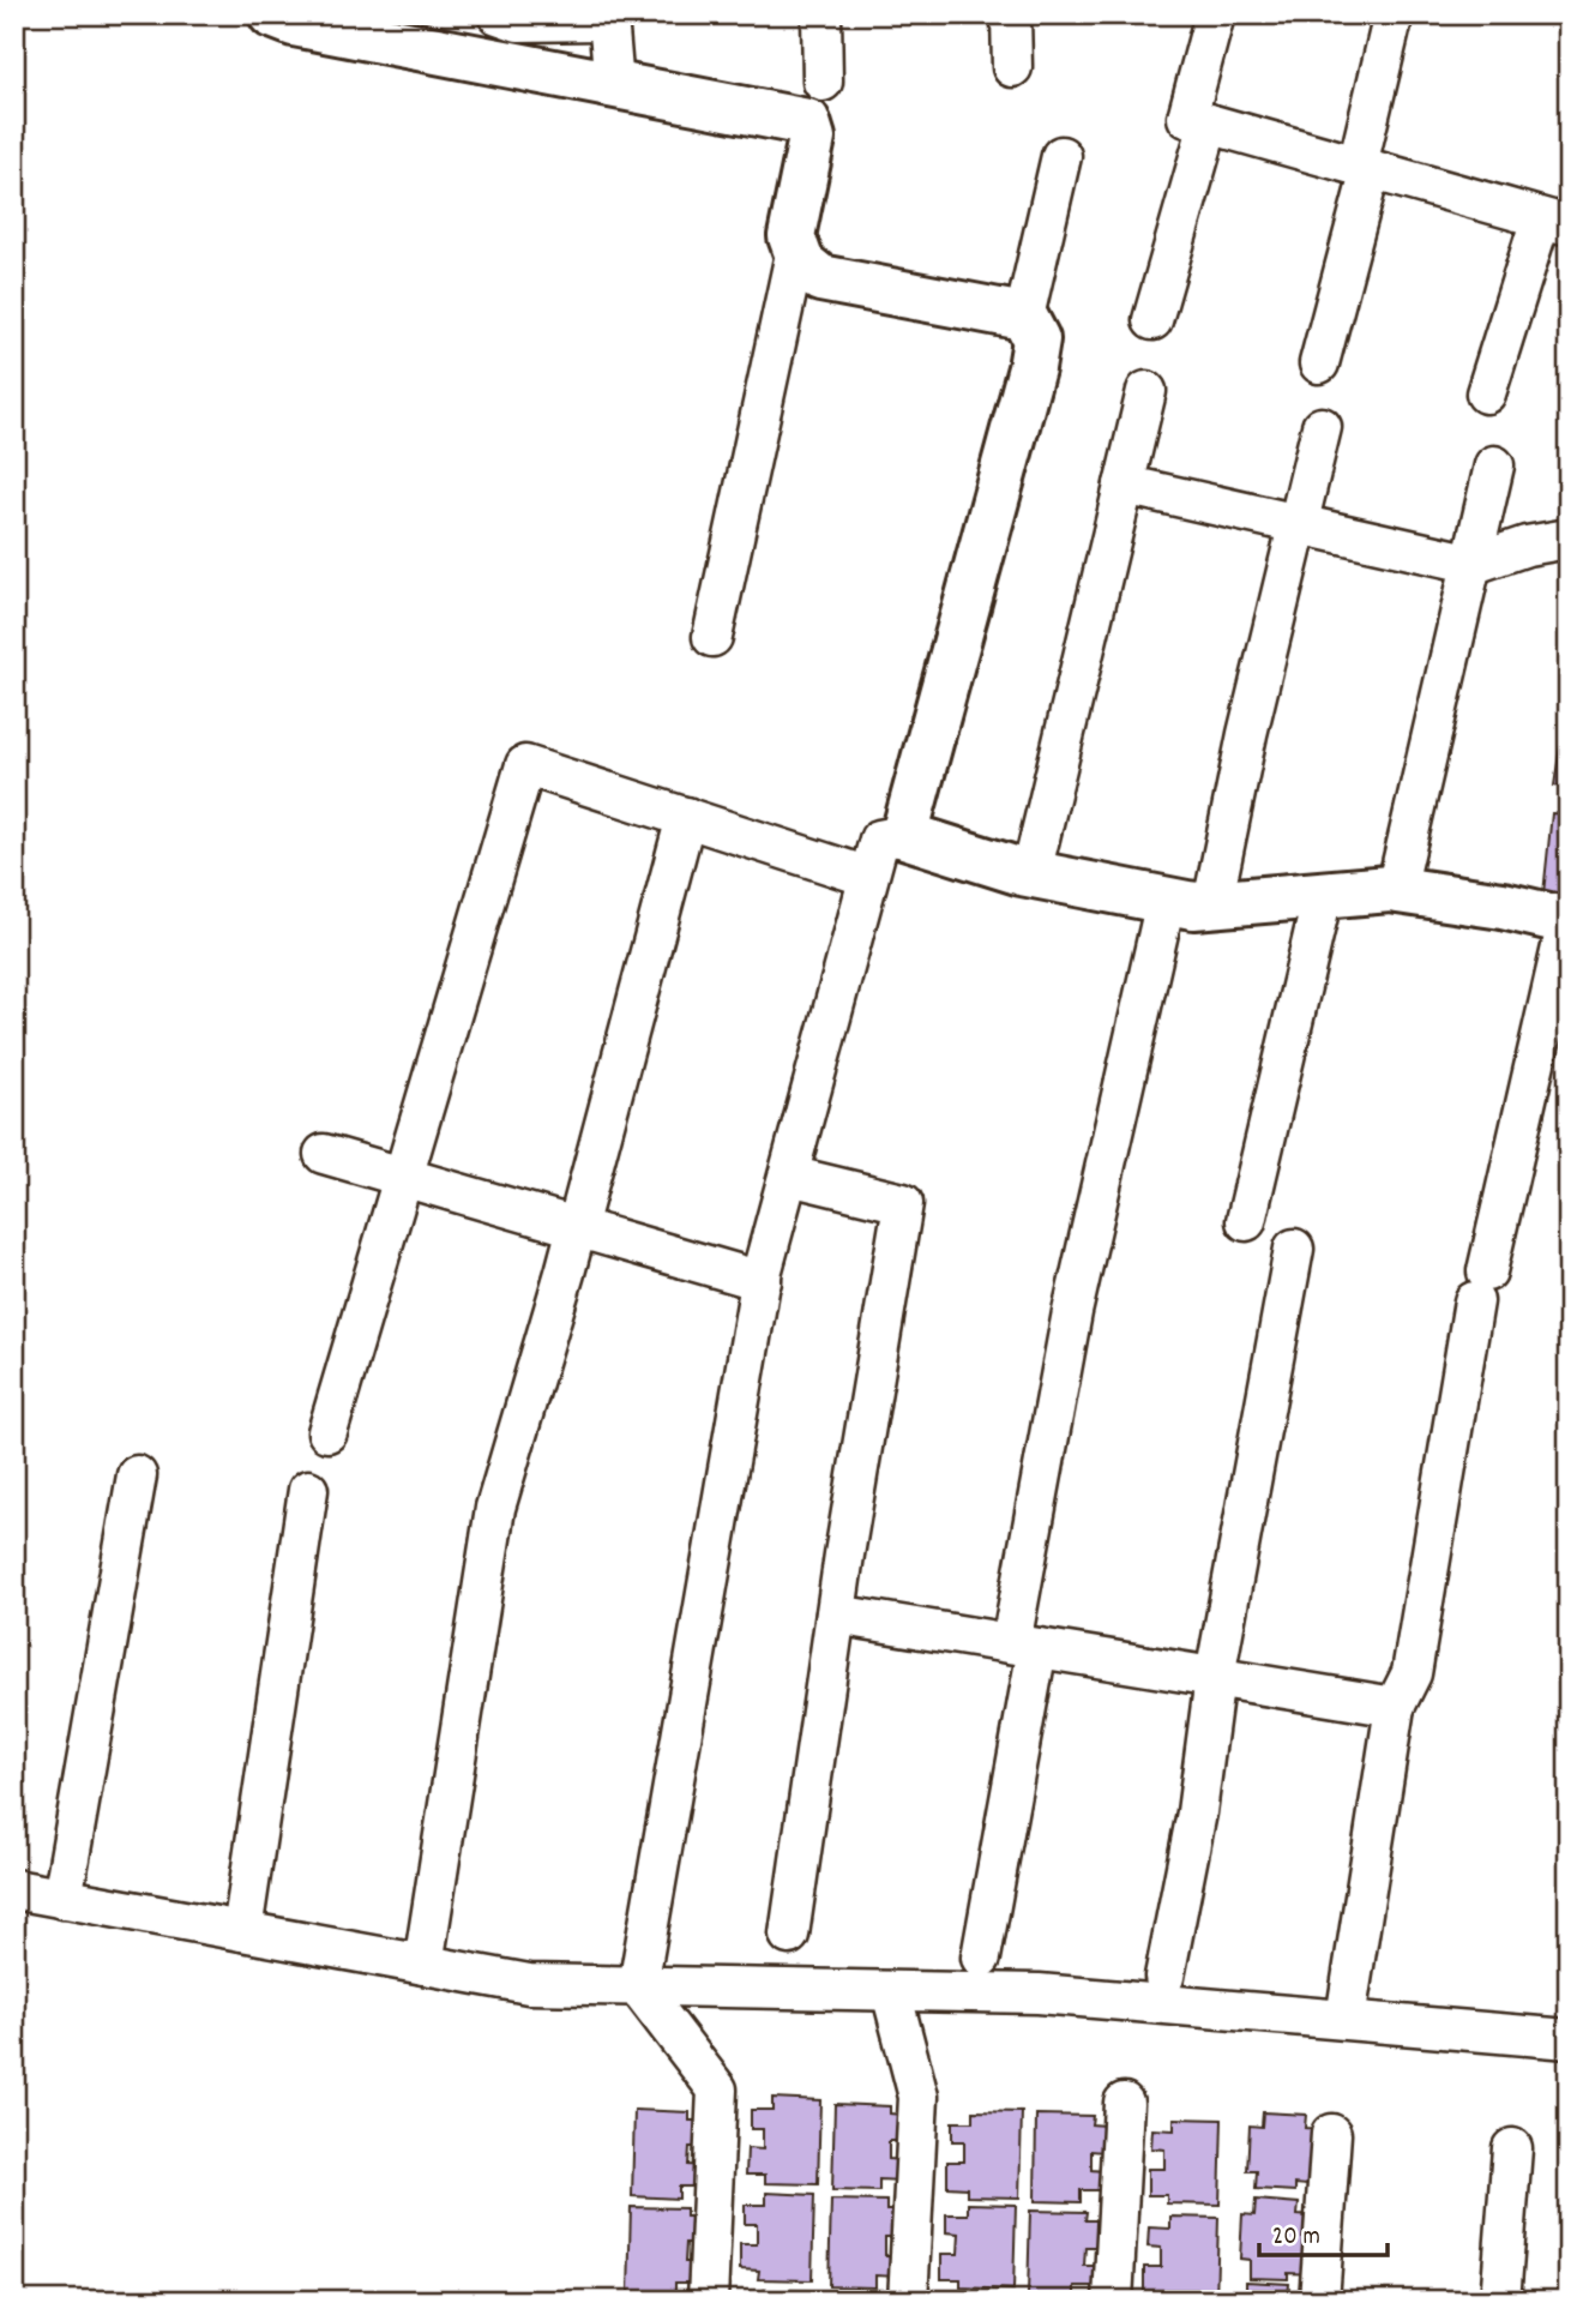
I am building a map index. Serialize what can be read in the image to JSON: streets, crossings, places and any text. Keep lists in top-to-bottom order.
{
  "scale_bar": "20 m"
}
